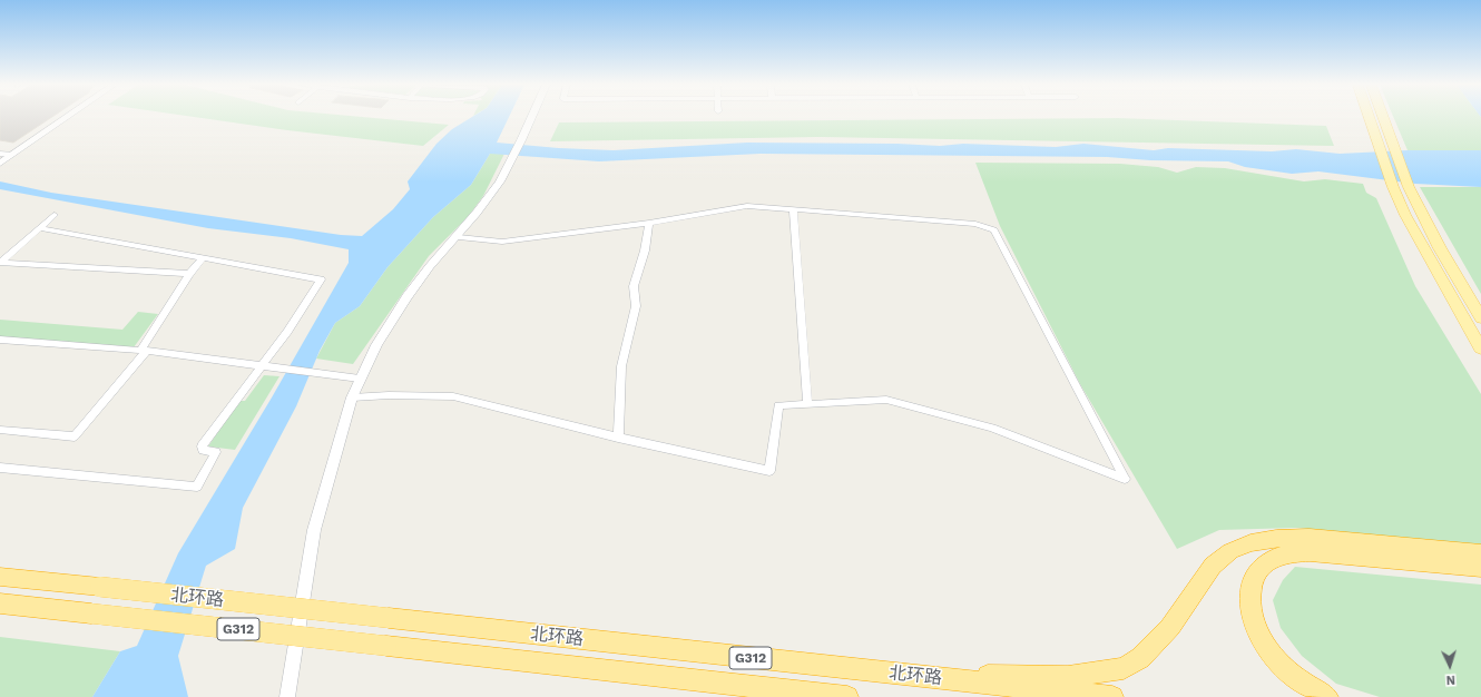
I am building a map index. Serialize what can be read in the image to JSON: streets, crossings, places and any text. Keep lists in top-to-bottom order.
{
  "streets": {
    "highway": ["北环路", "G312"]
  },
  "north": "bottom"
}
